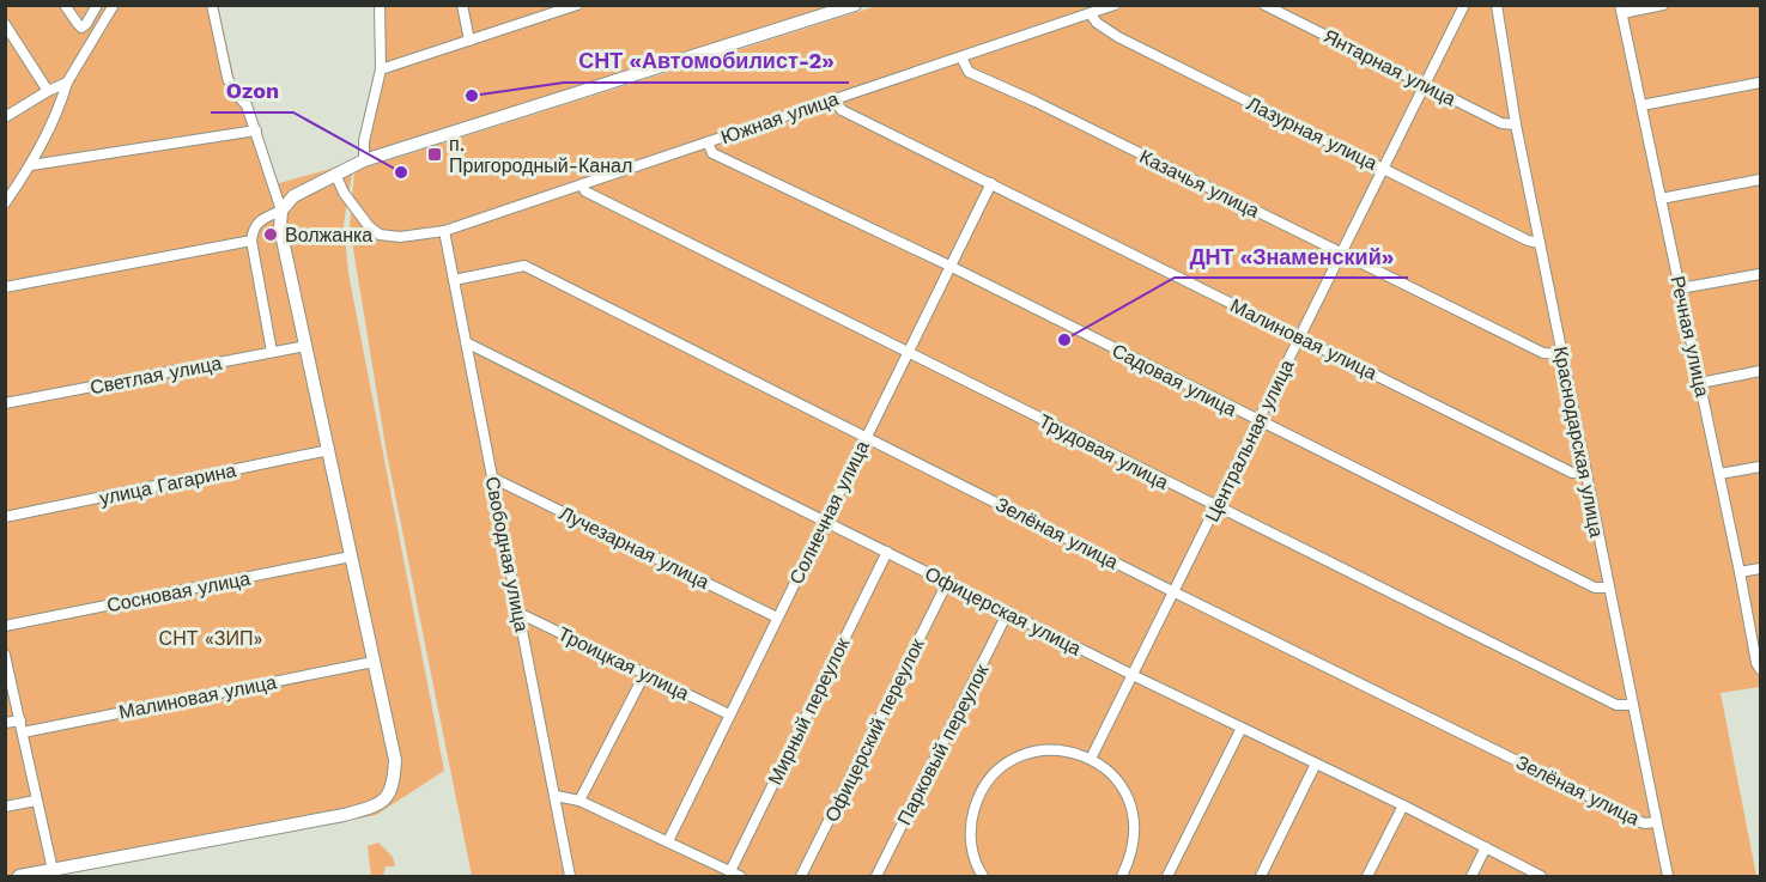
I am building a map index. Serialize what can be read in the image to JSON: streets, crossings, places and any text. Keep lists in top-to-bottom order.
{
  "streets": {
    "street": [
      "Янтарная улица",
      "Южная улица",
      "Лазурная улица",
      "Казачья улица",
      "Речная улица",
      "Малиновая улица",
      "Светлая улица",
      "Садовая улица",
      "Центральная улица",
      "Краснодарская улица",
      "Трудовая улица",
      "улица Гагарина",
      "Солнечная улица",
      "Зелёная улица",
      "Лучезарная улица",
      "Свободная улица",
      "Сосновая улица",
      "Офицерская улица",
      "Троицкая улица",
      "Мирный переулок",
      "Офицерский переулок",
      "Парковый переулок"
    ]
  },
  "crossings": [
    ["Янтарная улица", "Центральная улица"],
    ["Янтарная улица", "Краснодарская улица"],
    ["Южная улица", "Лазурная улица"],
    ["Южная улица", "Казачья улица"],
    ["Южная улица", "Малиновая улица"],
    ["Южная улица", "Садовая улица"],
    ["Южная улица", "Трудовая улица"],
    ["Южная улица", "Свободная улица"],
    ["Лазурная улица", "Центральная улица"],
    ["Лазурная улица", "Краснодарская улица"],
    ["Казачья улица", "Центральная улица"],
    ["Казачья улица", "Краснодарская улица"],
    ["Малиновая улица", "Центральная улица"],
    ["Малиновая улица", "Краснодарская улица"],
    ["Малиновая улица", "Солнечная улица"],
    ["Садовая улица", "Центральная улица"],
    ["Садовая улица", "Краснодарская улица"],
    ["Садовая улица", "Солнечная улица"],
    ["Центральная улица", "Трудовая улица"],
    ["Центральная улица", "Зелёная улица"],
    ["Центральная улица", "Офицерская улица"],
    ["Краснодарская улица", "Трудовая улица"],
    ["Краснодарская улица", "Зелёная улица"],
    ["Трудовая улица", "Солнечная улица"],
    ["Солнечная улица", "Зелёная улица"],
    ["Солнечная улица", "Лучезарная улица"],
    ["Солнечная улица", "Офицерская улица"],
    ["Солнечная улица", "Троицкая улица"],
    ["Зелёная улица", "Свободная улица"],
    ["Лучезарная улица", "Свободная улица"],
    ["Свободная улица", "Офицерская улица"],
    ["Свободная улица", "Троицкая улица"],
    ["Офицерская улица", "Мирный переулок"],
    ["Офицерская улица", "Офицерский переулок"],
    ["Офицерская улица", "Парковый переулок"]
  ],
  "parks": ["СНТ «ЗИП»"],
  "places": {
    "other": [
      "СНТ «Автомобилист-2»",
      "Ozon",
      "Волжанка",
      "ДНТ «Знаменский»"
    ],
    "transit": ["п. Пригородный-Канал"]
  }
}
